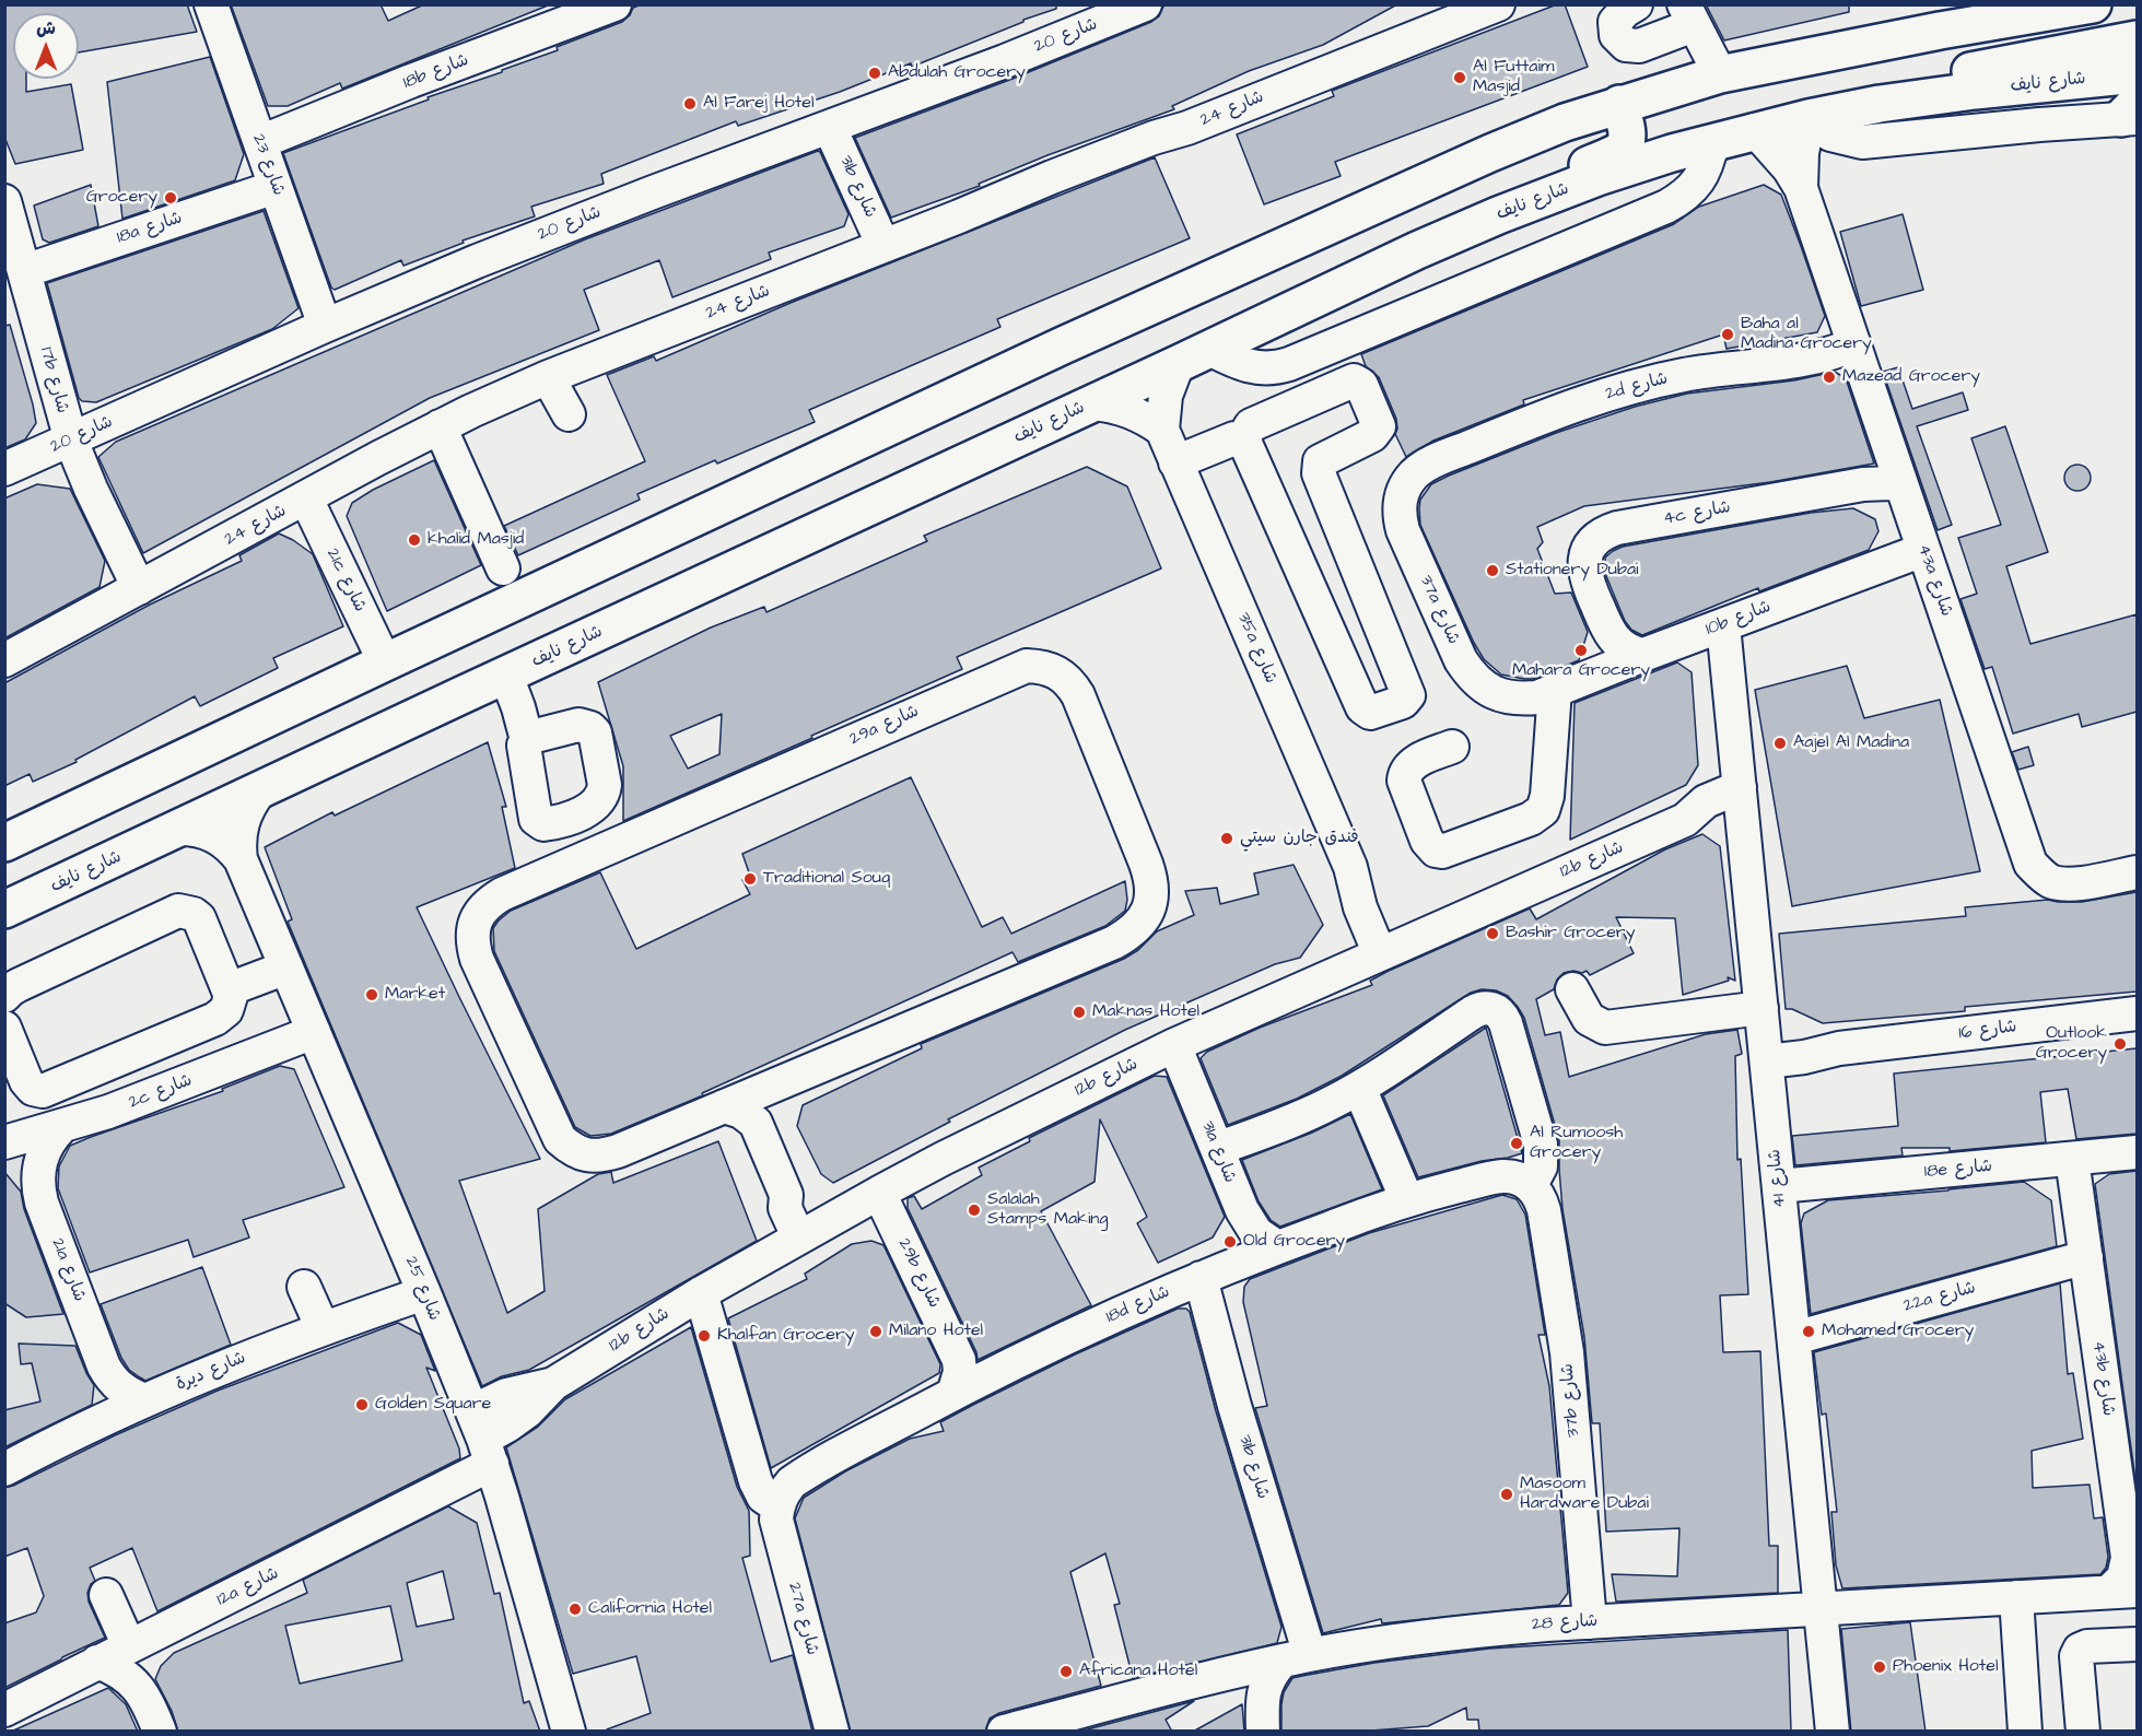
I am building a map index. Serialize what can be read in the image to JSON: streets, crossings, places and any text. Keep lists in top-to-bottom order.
{
  "streets": {
    "main road": ["شارع نايف"],
    "street": [
      "شارع 20",
      "18b شارع",
      "شارع 24",
      "شارع 23",
      "31b شارع",
      "18a شارع",
      "17b شارع",
      "2d شارع",
      "4c شارع",
      "21c شارع",
      "43a شارع",
      "37a شارع",
      "10b شارع",
      "35a شارع",
      "29a شارع",
      "12b شارع",
      "شارع 16",
      "2c شارع",
      "31a شارع",
      "18e شارع",
      "شارع 41",
      "21a شارع",
      "29b شارع",
      "شارع 25",
      "22a شارع",
      "18d شارع",
      "شارع ديرة",
      "43b شارع",
      "37b شارع",
      "12a شارع",
      "27a شارع",
      "شارع 28"
    ]
  },
  "crossings": [
    ["شارع 20", "شارع 23"],
    ["شارع 20", "31b شارع"],
    ["شارع 20", "17b شارع"],
    ["18b شارع", "شارع 23"],
    ["شارع نايف", "43a شارع"],
    ["شارع نايف", "35a شارع"],
    ["شارع نايف", "شارع 25"],
    ["شارع 24", "31b شارع"],
    ["شارع 24", "17b شارع"],
    ["شارع 24", "21c شارع"],
    ["شارع 23", "18a شارع"],
    ["31b شارع", "18d شارع"],
    ["31b شارع", "شارع 28"],
    ["18a شارع", "17b شارع"],
    ["2d شارع", "43a شارع"],
    ["2d شارع", "37a شارع"],
    ["4c شارع", "43a شارع"],
    ["43a شارع", "10b شارع"],
    ["37a شارع", "10b شارع"],
    ["10b شارع", "شارع 41"],
    ["35a شارع", "12b شارع"],
    ["12b شارع", "31a شارع"],
    ["12b شارع", "شارع 41"],
    ["12b شارع", "29b شارع"],
    ["12b شارع", "شارع 25"],
    ["12b شارع", "12a شارع"],
    ["شارع 16", "شارع 41"],
    ["2c شارع", "21a شارع"],
    ["2c شارع", "شارع 25"],
    ["31a شارع", "18d شارع"],
    ["18e شارع", "شارع 41"],
    ["18e شارع", "43b شارع"],
    ["شارع 41", "22a شارع"],
    ["شارع 41", "شارع 28"],
    ["21a شارع", "شارع ديرة"],
    ["29b شارع", "18d شارع"],
    ["شارع 25", "شارع ديرة"],
    ["شارع 25", "12a شارع"],
    ["22a شارع", "43b شارع"],
    ["18d شارع", "37b شارع"],
    ["18d شارع", "27a شارع"],
    ["43b شارع", "شارع 28"],
    ["37b شارع", "شارع 28"]
  ],
  "places": [
    "Abdulah Grocery",
    "Al Futtaim Masjid",
    "Al Farej Hotel",
    "Grocery",
    "Baha al Madina Grocery",
    "Mazead Grocery",
    "khalid Masjid",
    "Stationery Dubai",
    "Mahara Grocery",
    "Aajel Al Madina",
    "فندق جارن سيتي",
    "Traditional Souq",
    "Bashir Grocery",
    "Market",
    "Maknas Hotel",
    "Outlook Grocery",
    "Al Rumoosh Grocery",
    "Salalah Stamps Making",
    "Old Grocery",
    "Milano Hotel",
    "Mohamed Grocery",
    "Khalfan Grocery",
    "Golden Square",
    "Masoom Hardware Dubai",
    "California Hotel",
    "Phoenix Hotel",
    "Africana Hotel"
  ],
  "north": "top"
}
